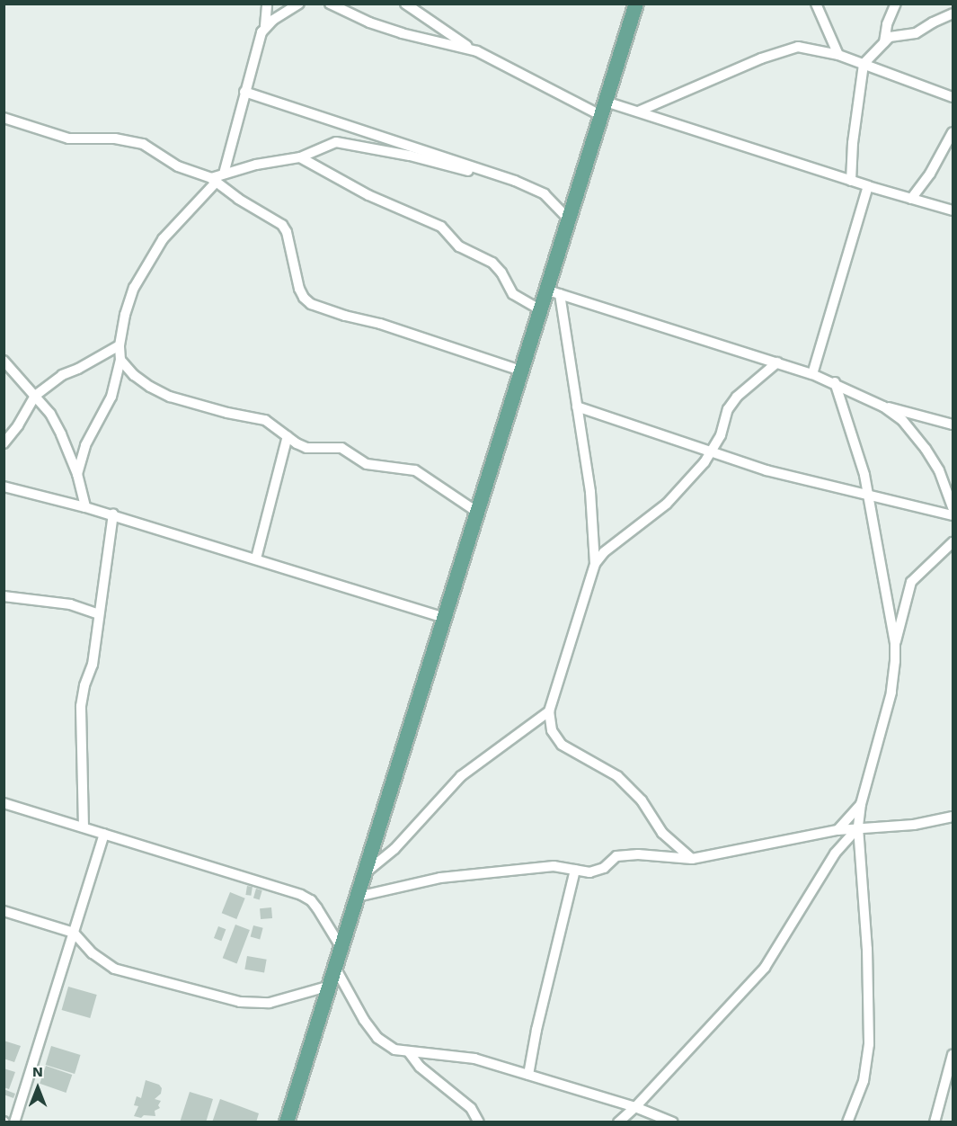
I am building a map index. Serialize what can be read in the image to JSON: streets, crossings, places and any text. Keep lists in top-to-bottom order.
{
  "north": "top"
}
